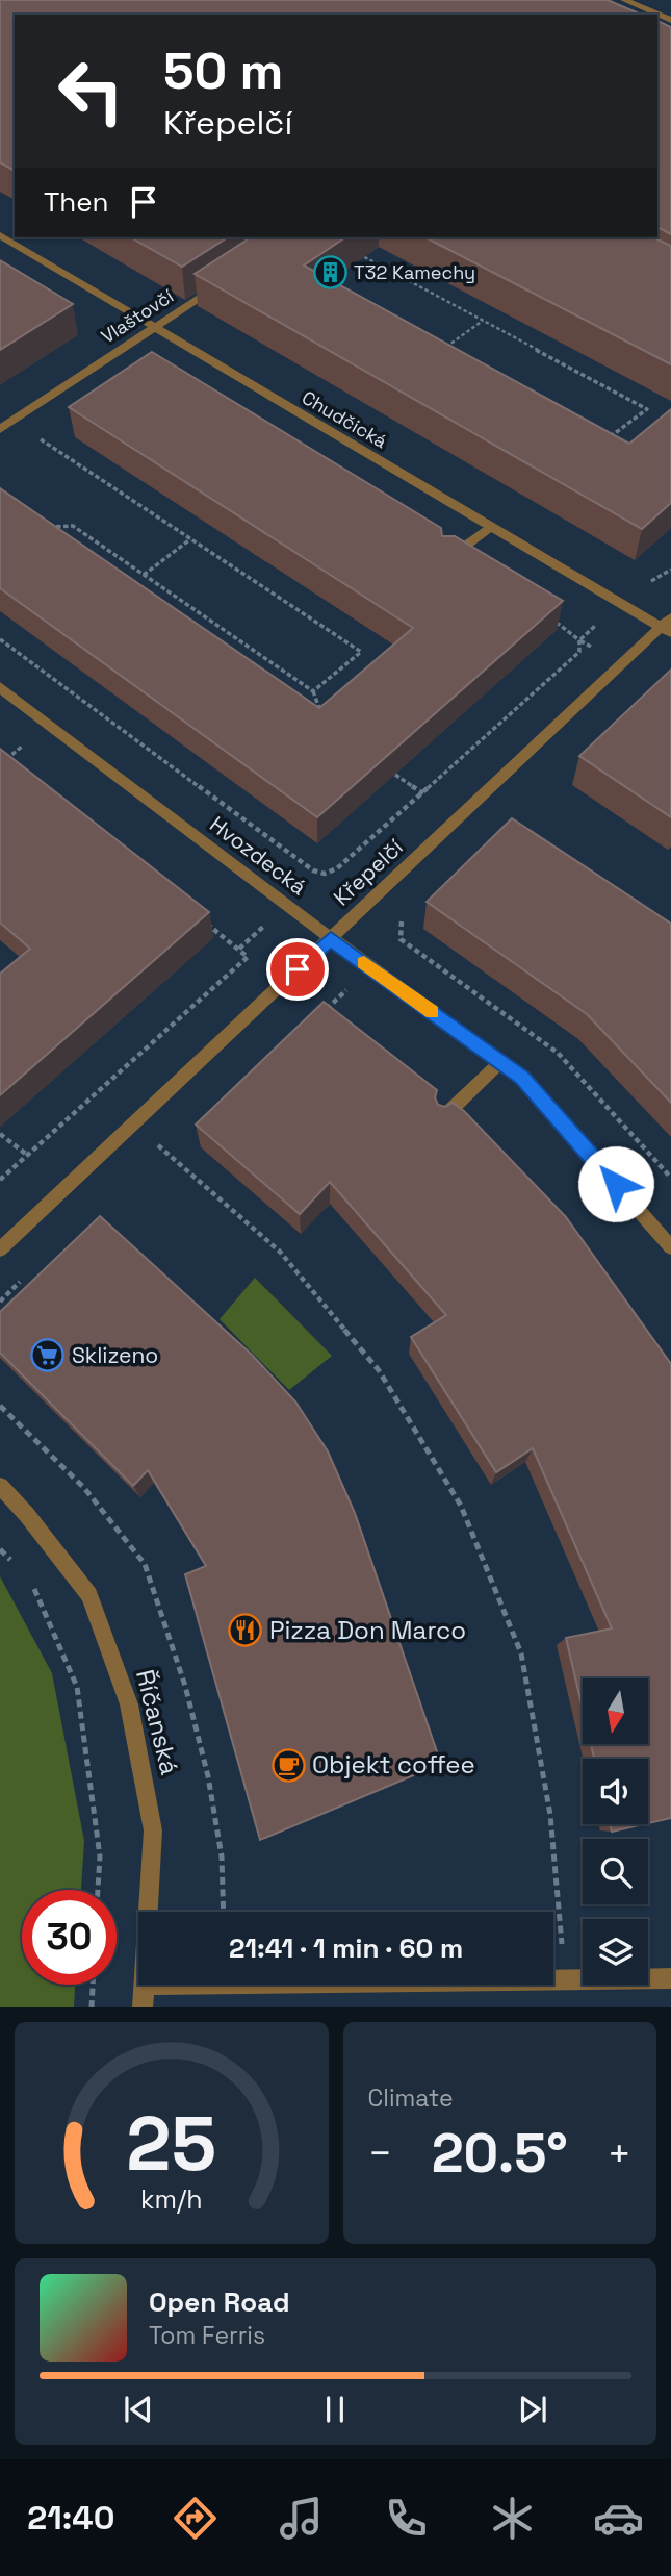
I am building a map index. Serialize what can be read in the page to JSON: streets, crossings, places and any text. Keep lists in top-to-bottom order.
{
  "streets": {
    "street": [
      "Vlaštovčí",
      "Chudčická",
      "Hvozdecká",
      "Křepelčí",
      "Říčanská"
    ]
  },
  "crossings": [
    ["Vlaštovčí", "Chudčická"],
    ["Chudčická", "Křepelčí"],
    ["Hvozdecká", "Křepelčí"]
  ],
  "places": {
    "building": ["T32 Kamechy"],
    "supermarket": ["Sklizeno"],
    "restaurant": ["Pizza Don Marco"],
    "cafe": ["Objekt coffee"]
  },
  "north": "bottom",
  "page": {
    "turn": ["50 m", "Křepelčí"],
    "then": "Then",
    "limit": "30",
    "trip": "21:41 · 1 min · 60 m",
    "tile": "Climate",
    "heat": ["−", "20.5°", "+"],
    "song": ["Open Road", "Tom Ferris"],
    "tabs": "21:40",
    "gauge": ["25", "km/h"]
  }
}
